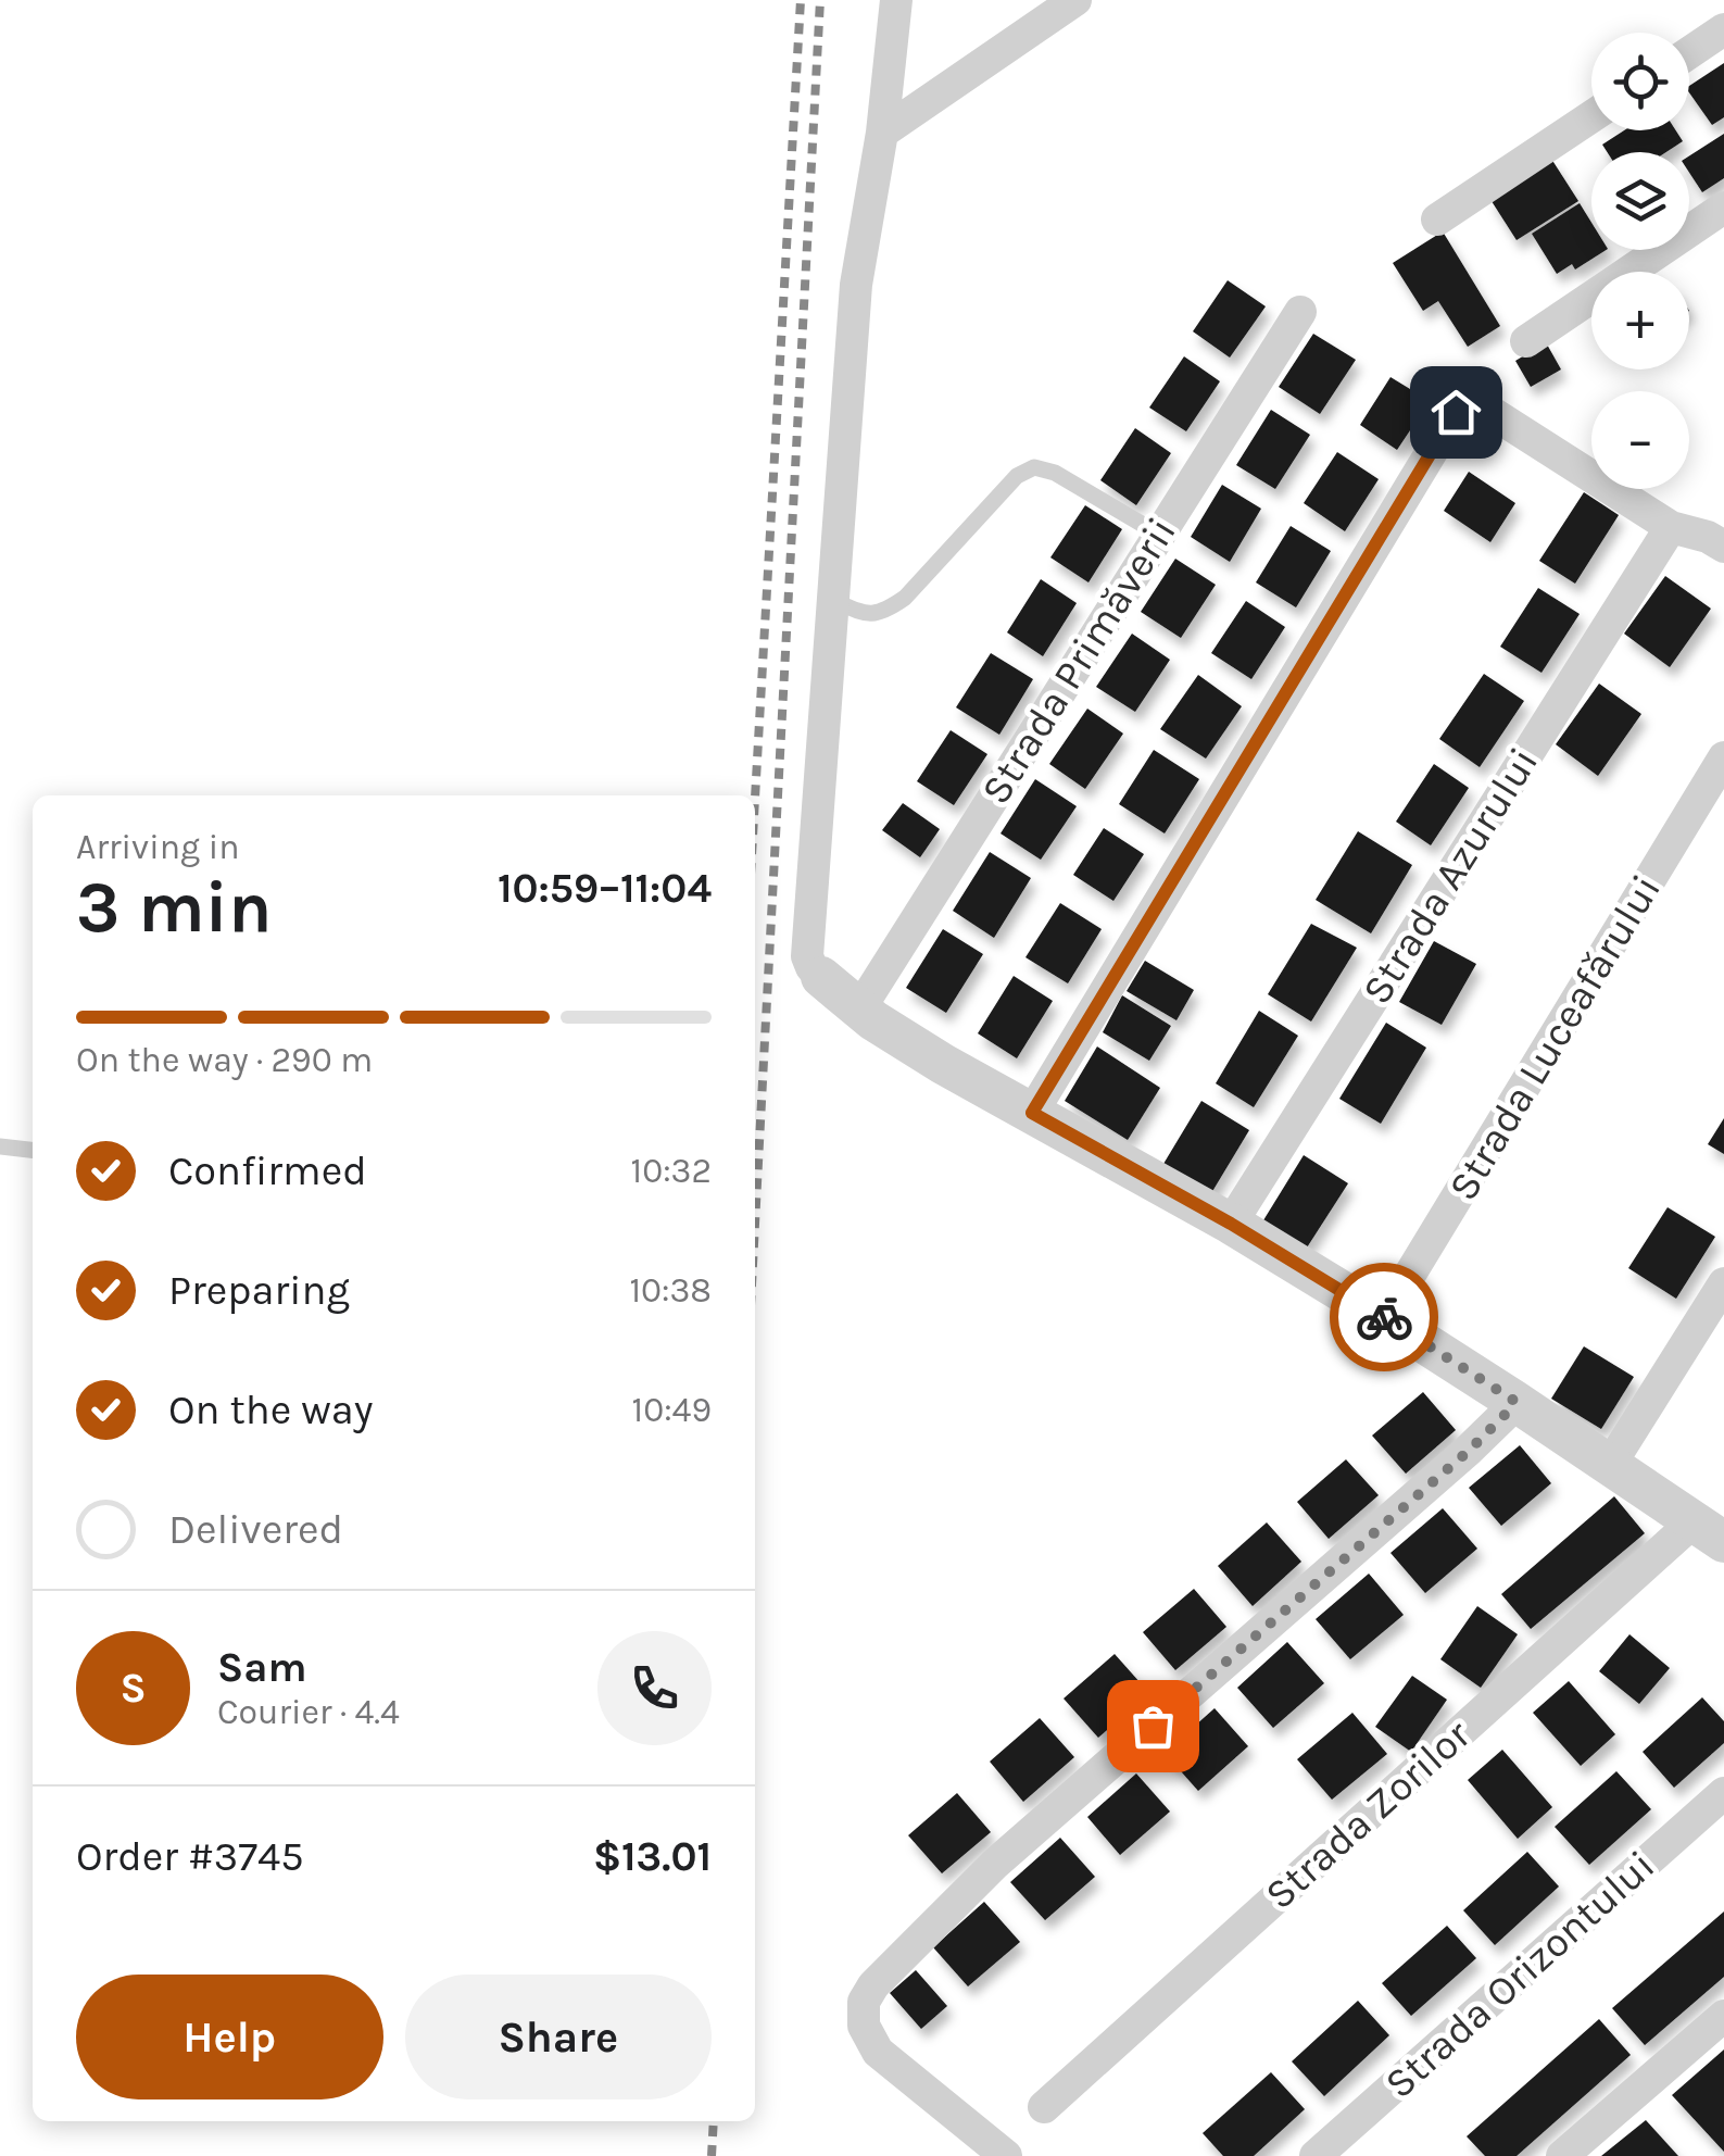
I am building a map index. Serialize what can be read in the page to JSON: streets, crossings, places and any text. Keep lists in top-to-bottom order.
{
  "streets": {
    "street": [
      "Strada Primăverii",
      "Strada Azurului",
      "Strada Luceafǎrului",
      "Strada Zorilor",
      "Strada Orizontului"
    ]
  },
  "page": {
    "map_buttons": ["+", "−"],
    "heading": ["3 min", "Arriving in", "10:59–11:04"],
    "panel": [
      "Sam",
      "Courier · 4.4",
      "Order #3745",
      "$13.01"
    ],
    "bar": "On the way · 290 m",
    "list": [
      ["Confirmed", "10:32"],
      ["Preparing", "10:38"],
      ["On the way", "10:49"],
      "Delivered"
    ],
    "round": "S",
    "buttons": ["Help", "Share"]
  }
}
